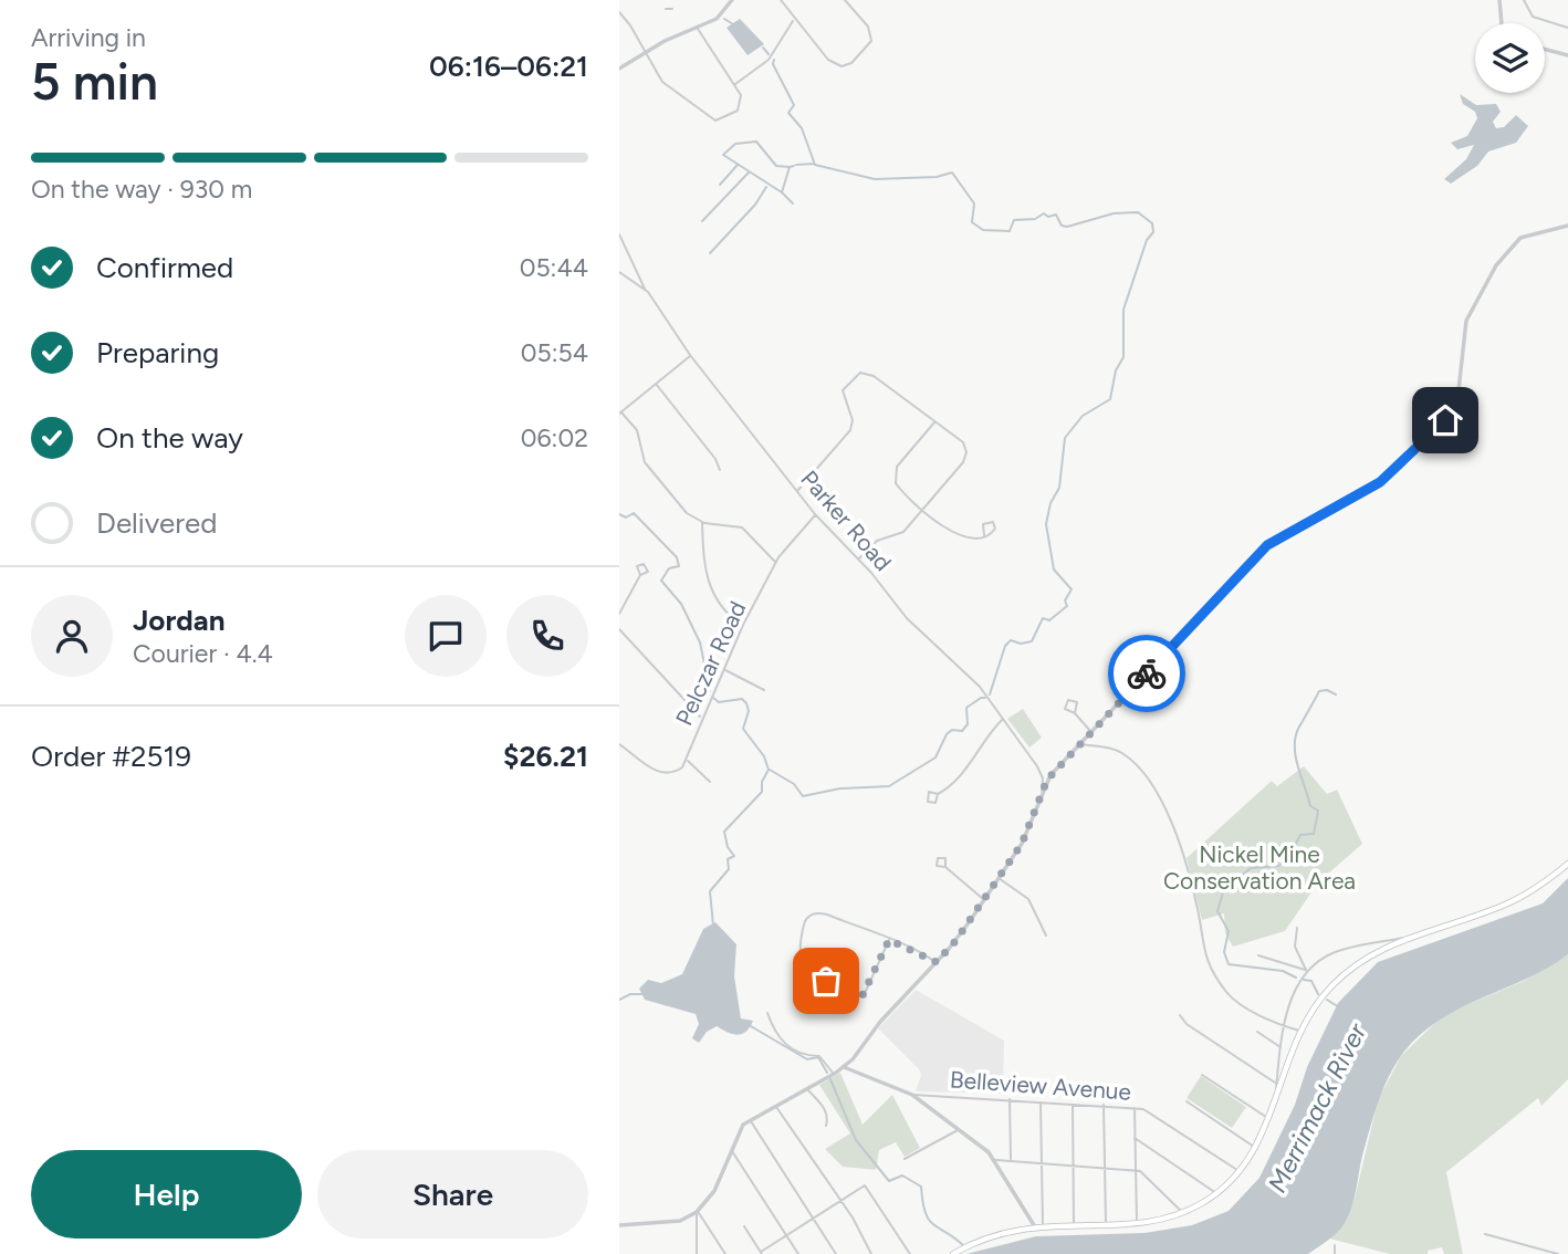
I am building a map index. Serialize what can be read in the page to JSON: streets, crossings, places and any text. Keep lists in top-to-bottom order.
{
  "streets": {
    "street": ["Parker Road", "Pelczar Road", "Belleview Avenue"]
  },
  "crossings": [
    ["Parker Road", "Pelczar Road"]
  ],
  "water": ["Merrimack River"],
  "parks": ["Nickel Mine Conservation Area"],
  "page": {
    "heading": ["5 min", "Arriving in", "06:16–06:21"],
    "panel": [
      "Jordan",
      "Courier · 4.4",
      "Order #2519",
      "$26.21"
    ],
    "bar": "On the way · 930 m",
    "list": [
      ["Confirmed", "05:44"],
      ["Preparing", "05:54"],
      ["On the way", "06:02"],
      "Delivered"
    ],
    "buttons": ["Help", "Share"]
  }
}
